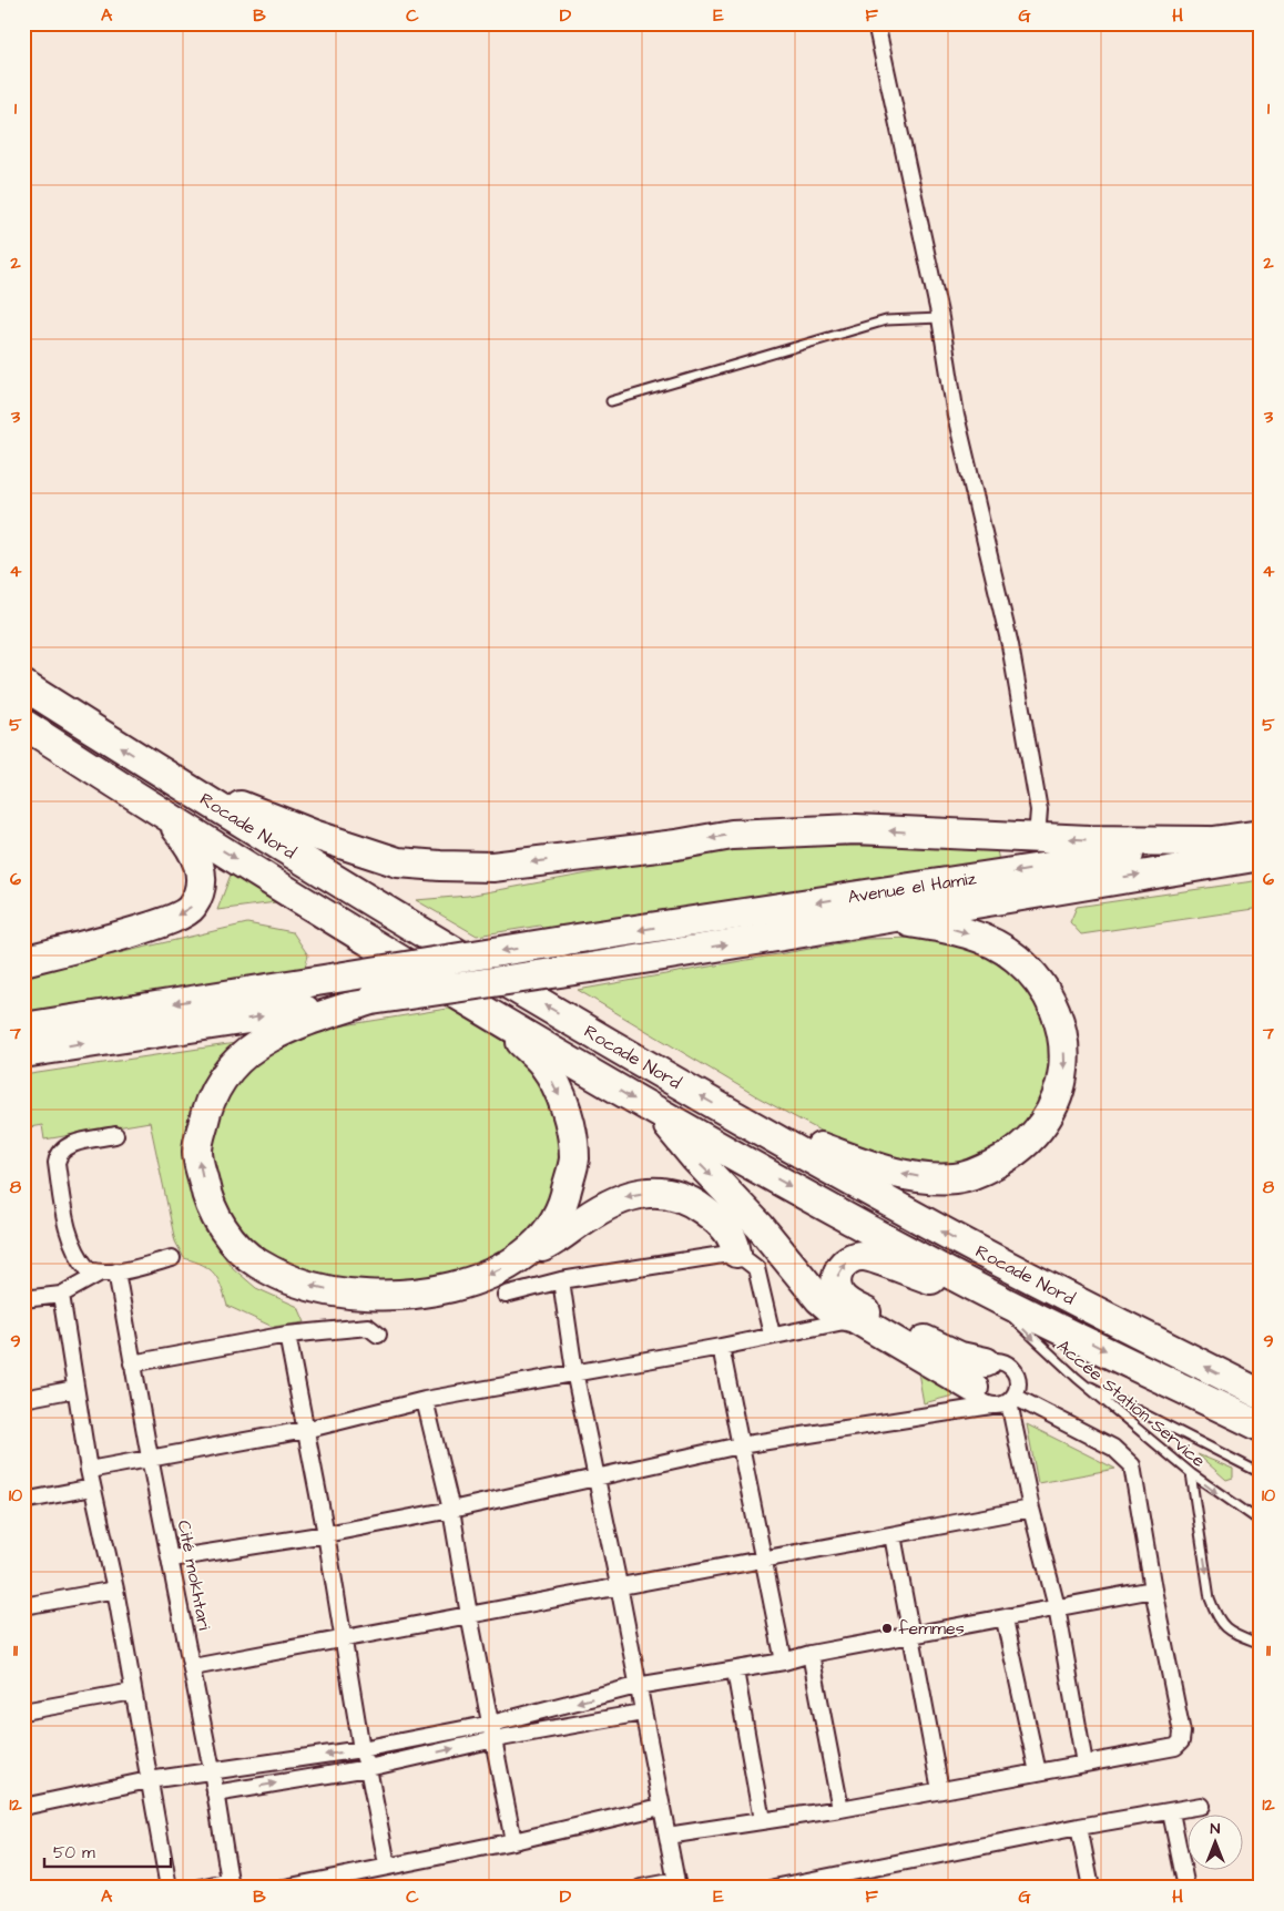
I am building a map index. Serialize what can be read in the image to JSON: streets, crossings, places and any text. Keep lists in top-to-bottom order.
{
  "streets": {
    "highway": ["Rocade Nord", "Avenue el Hamiz"],
    "street": ["Cité mokhtari"],
    "lane": ["Accée Station Service"]
  },
  "crossings": [
    ["Rocade Nord", "Accée Station Service"]
  ],
  "one_way": ["Accée Station Service"],
  "places": ["femmes"],
  "scale_bar": "50 m",
  "north": "top",
  "grid": {
    "columns": [
      "A",
      "B",
      "C",
      "D",
      "E",
      "F",
      "G",
      "H"
    ],
    "rows": [
      "1",
      "2",
      "3",
      "4",
      "5",
      "6",
      "7",
      "8",
      "9",
      "10",
      "11",
      "12"
    ]
  }
}
